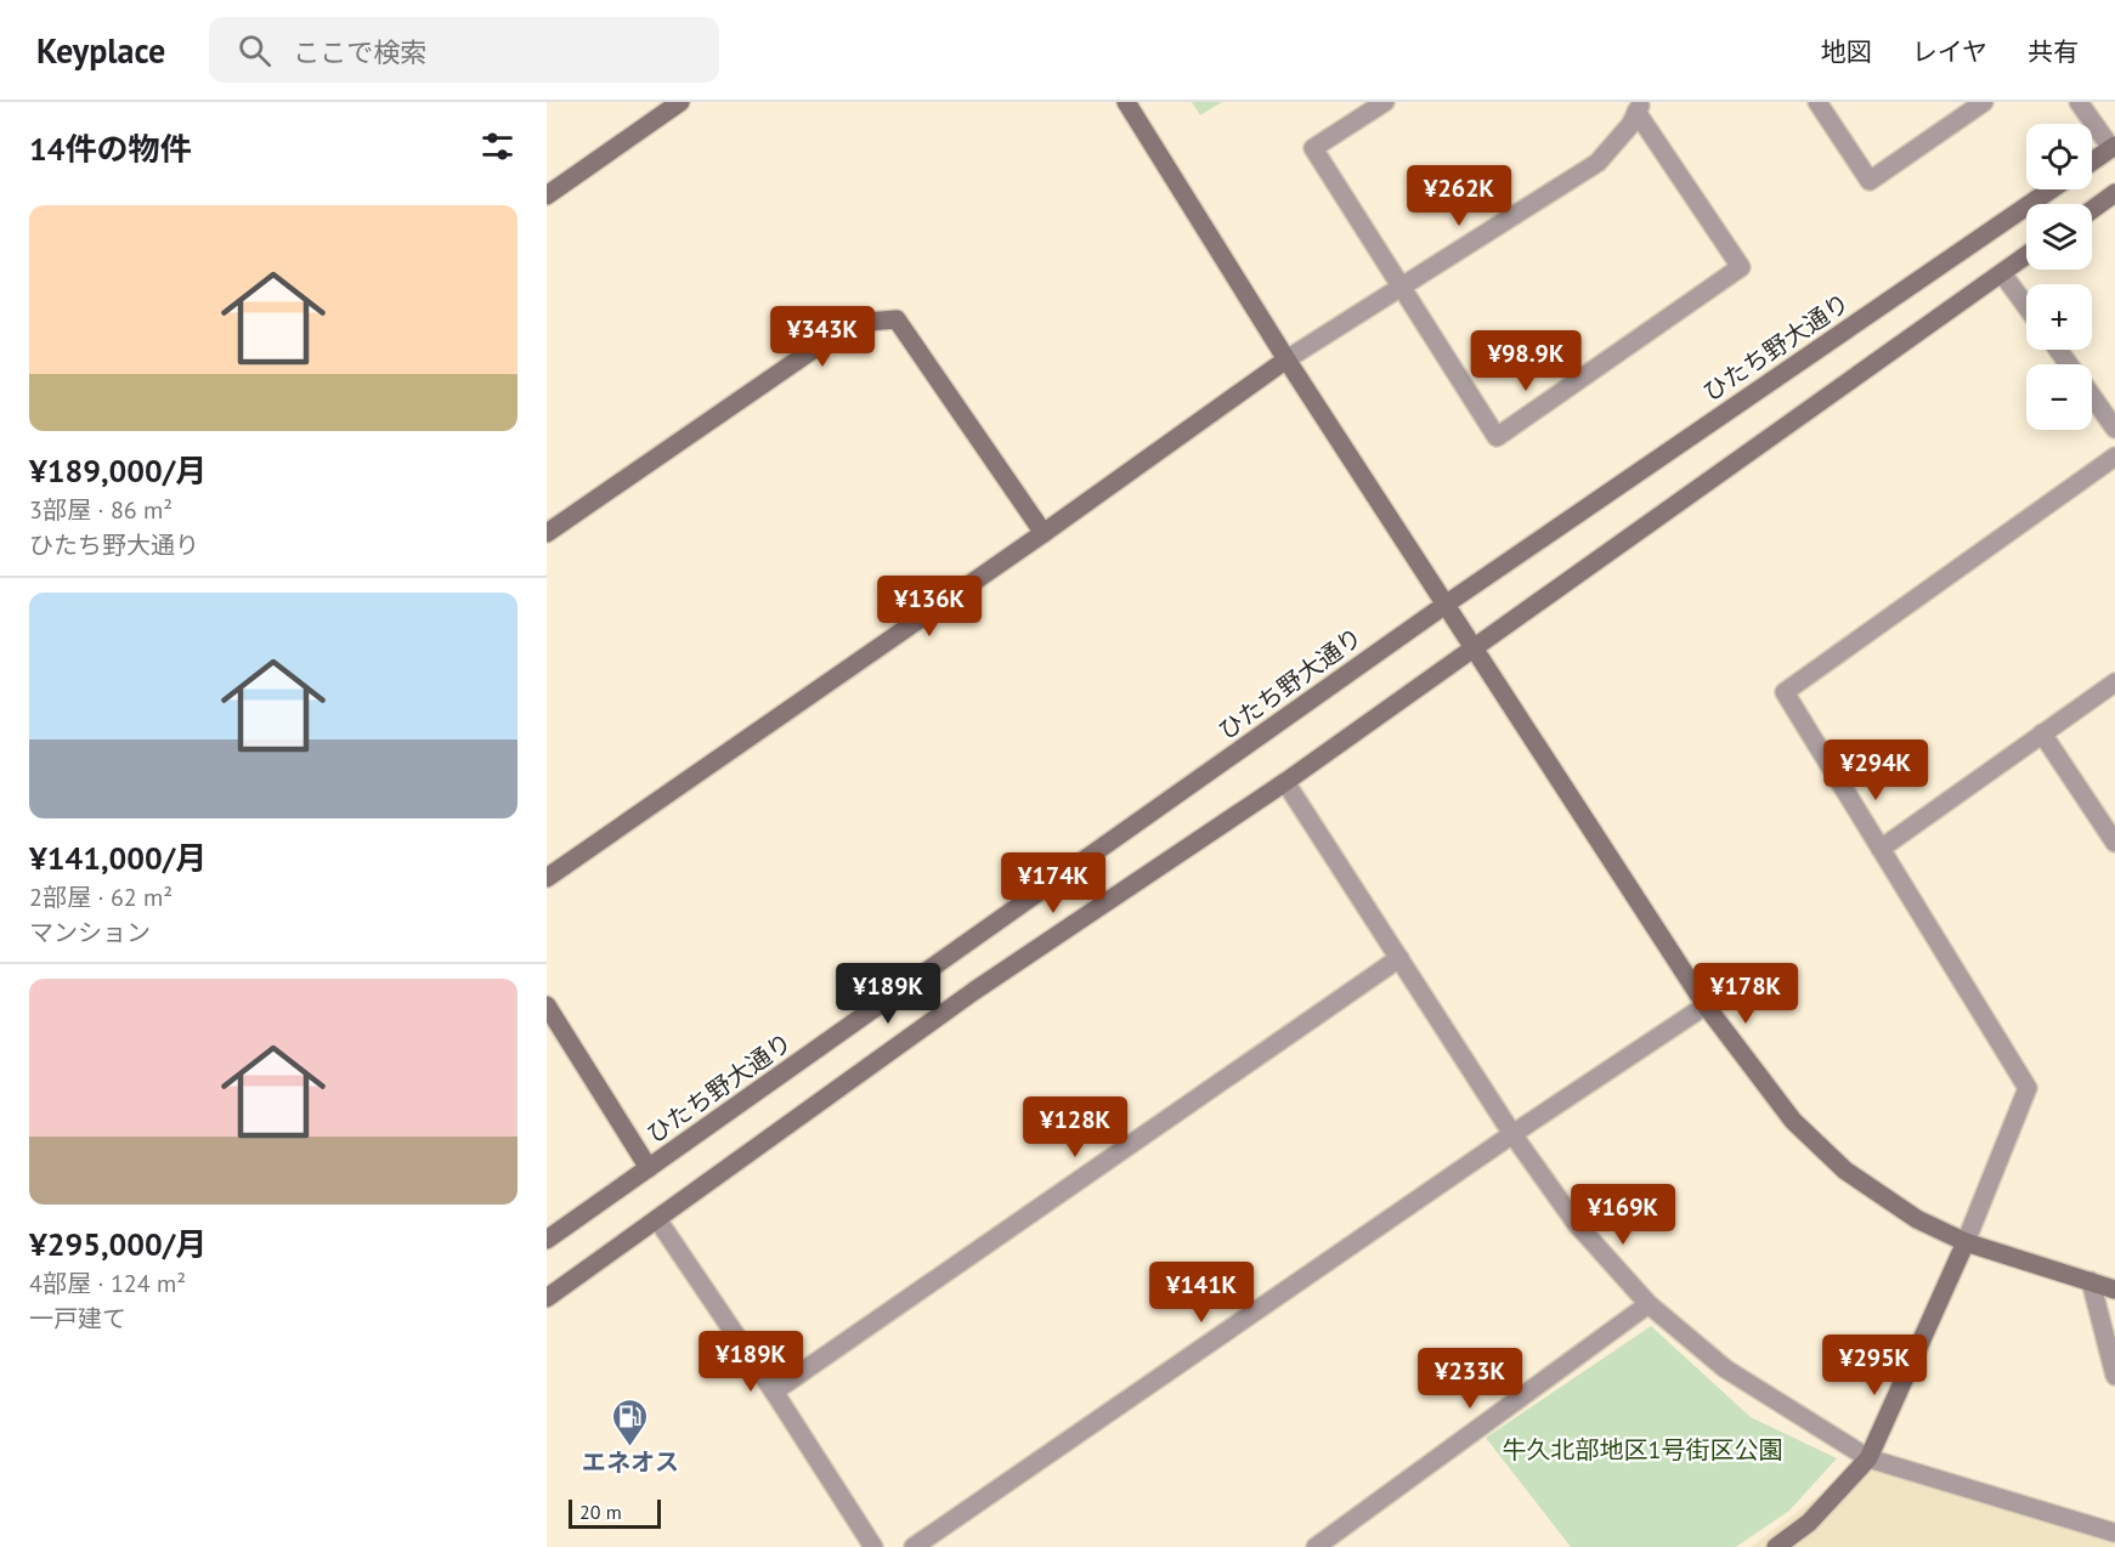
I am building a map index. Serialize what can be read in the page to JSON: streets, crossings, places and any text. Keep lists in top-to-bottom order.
{
  "streets": {
    "street": ["ひたち野大通り"]
  },
  "parks": ["牛久北部地区1号街区公園"],
  "places": {
    "fuel station": ["エネオス"]
  },
  "scale_bar": "20 m",
  "page": {
    "header": "Keyplace",
    "search": "ここで検索",
    "nav": ["地図", "レイヤ", "共有"],
    "heading": "14件の物件",
    "map_buttons": ["+", "−"],
    "price": [
      "¥262K",
      "¥343K",
      "¥98.9K",
      "¥136K",
      "¥294K",
      "¥174K",
      "¥189K",
      "¥178K",
      "¥128K",
      "¥169K",
      "¥141K",
      "¥189K",
      "¥295K",
      "¥233K"
    ],
    "list": [
      {
        "name": "¥189,000/月",
        "note": "3部屋 · 86 m² · ひたち野大通り"
      },
      {
        "name": "¥141,000/月",
        "note": "2部屋 · 62 m² · マンション"
      },
      {
        "name": "¥295,000/月",
        "note": "4部屋 · 124 m² · 一戸建て"
      }
    ],
    "scale": "20 m"
  }
}
